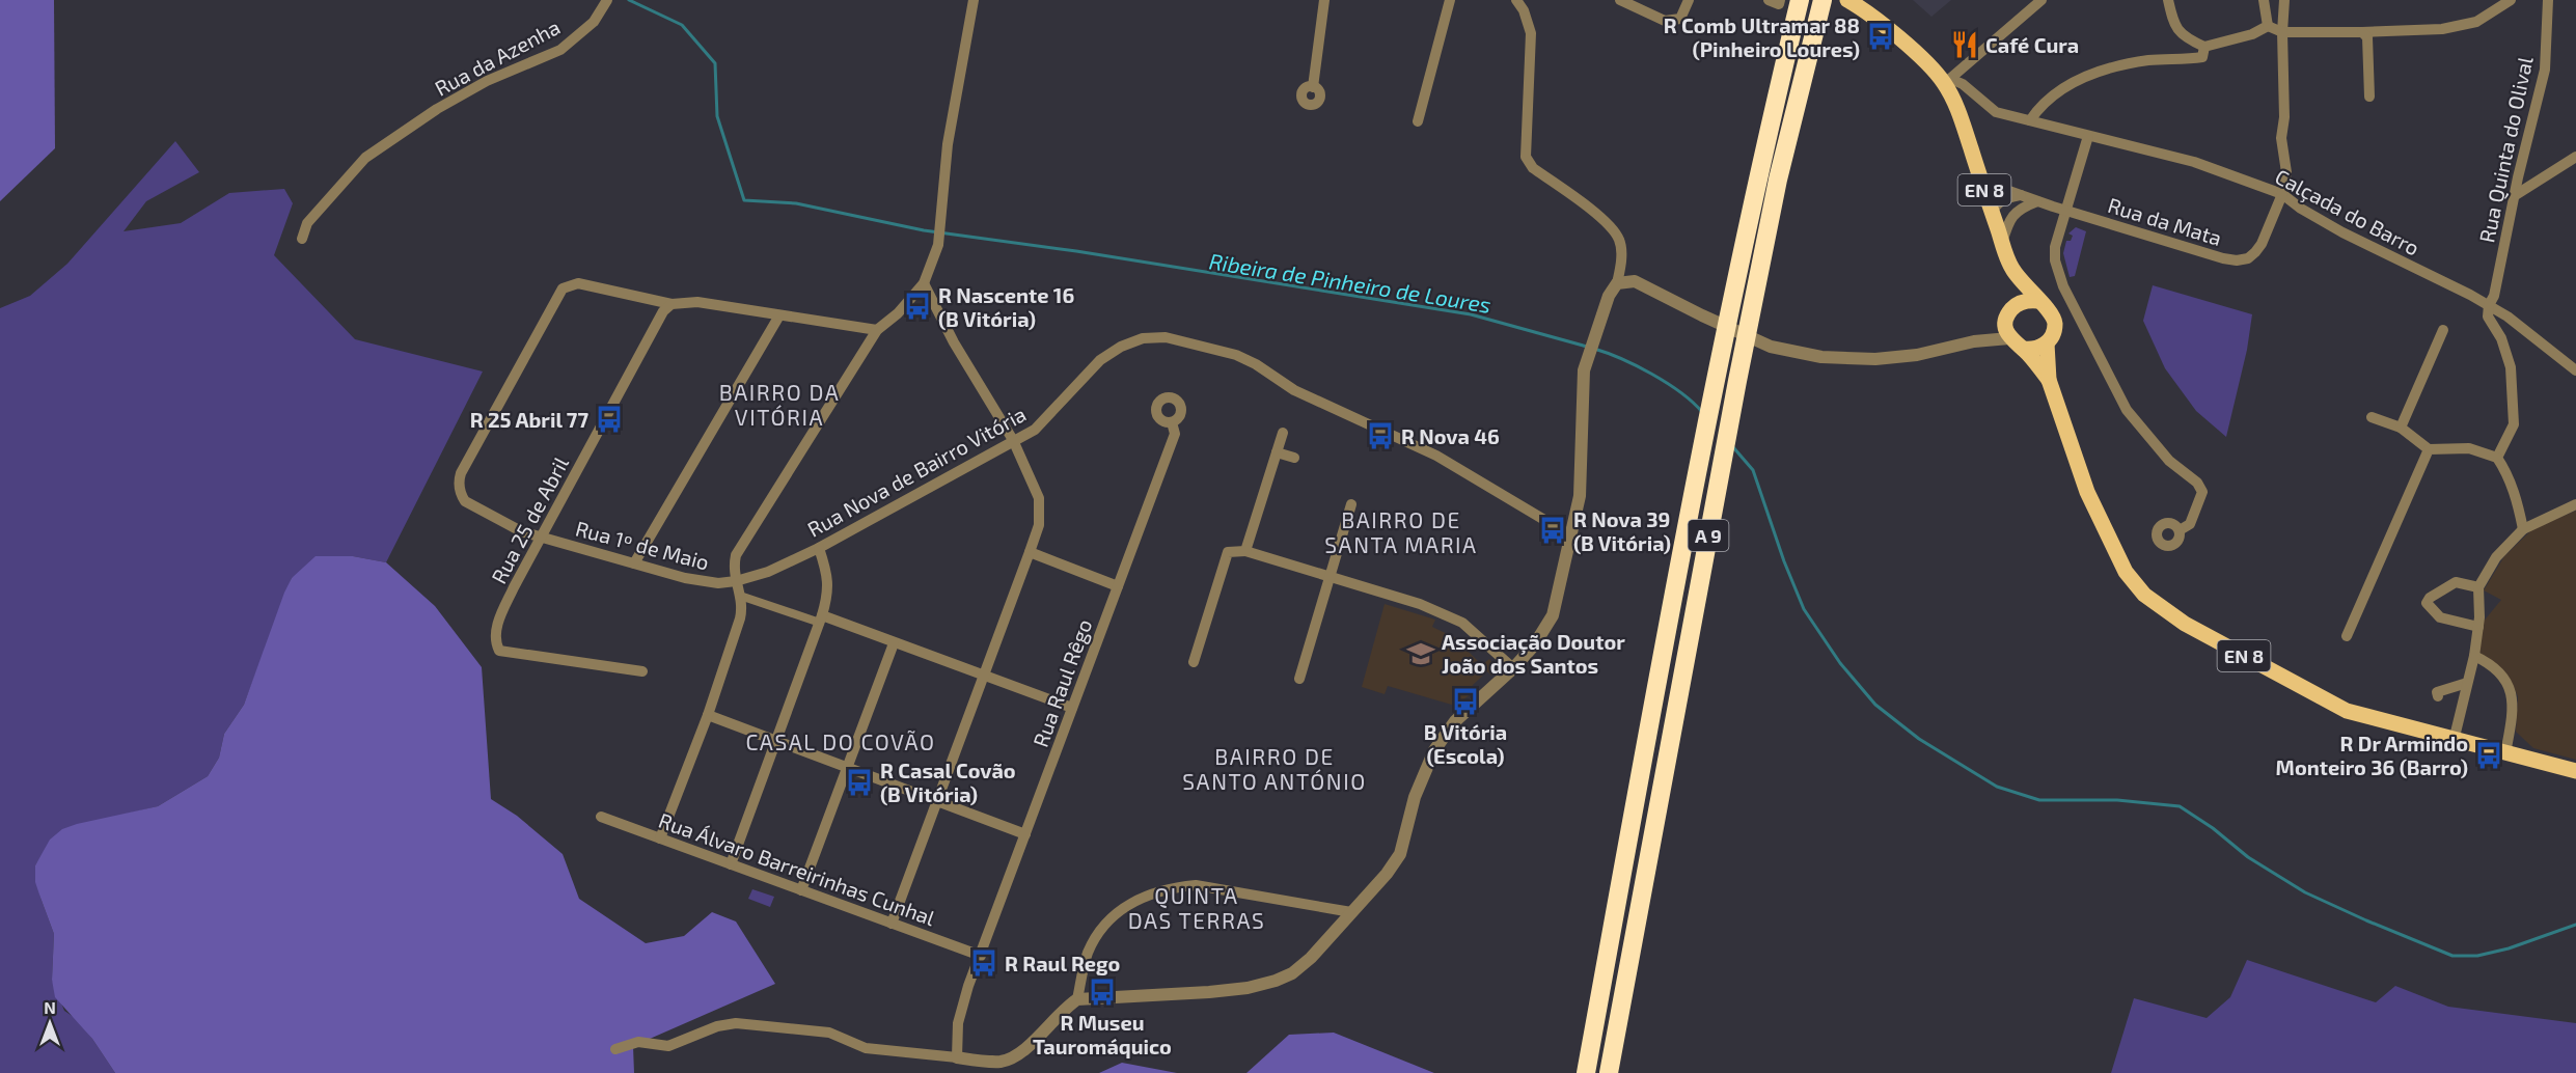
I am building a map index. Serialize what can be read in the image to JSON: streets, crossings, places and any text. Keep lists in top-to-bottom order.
{
  "streets": {
    "highway": ["A 9"],
    "main road": ["EN 8"],
    "street": [
      "Rua da Azenha",
      "Rua Quinta do Olival",
      "Calçada do Barro",
      "Rua da Mata",
      "Rua Nova de Bairro Vitória",
      "Rua 25 de Abril",
      "Rua 1º de Maio",
      "Rua Raul Rêgo",
      "Rua Álvaro Barreirinhas Cunhal"
    ]
  },
  "crossings": [
    ["Rua Quinta do Olival", "Calçada do Barro"],
    ["EN 8", "Calçada do Barro"],
    ["EN 8", "Rua da Mata"],
    ["Calçada do Barro", "Rua da Mata"],
    ["Rua Nova de Bairro Vitória", "Rua 1º de Maio"],
    ["Rua 25 de Abril", "Rua 1º de Maio"],
    ["Rua Raul Rêgo", "Rua Álvaro Barreirinhas Cunhal"]
  ],
  "districts": [
    "BAIRRO DA VITÓRIA",
    "BAIRRO DE SANTA MARIA",
    "CASAL DO COVÃO",
    "BAIRRO DE SANTO ANTÓNIO",
    "QUINTA DAS TERRAS"
  ],
  "water": ["Ribeira de Pinheiro de Loures"],
  "places": {
    "bus stop": [
      "R Comb Ultramar 88 (Pinheiro Loures)",
      "R Nascente 16 (B Vitória)",
      "R 25 Abril 77",
      "R Nova 46",
      "R Nova 39 (B Vitória)",
      "B Vitória (Escola)",
      "R Dr Armindo Monteiro 36 (Barro)",
      "R Casal Covão (B Vitória)",
      "R Raul Rego",
      "R Museu Tauromáquico"
    ],
    "restaurant": ["Café Cura"],
    "school or university": ["Associação Doutor João dos Santos"]
  },
  "north": "top"
}
